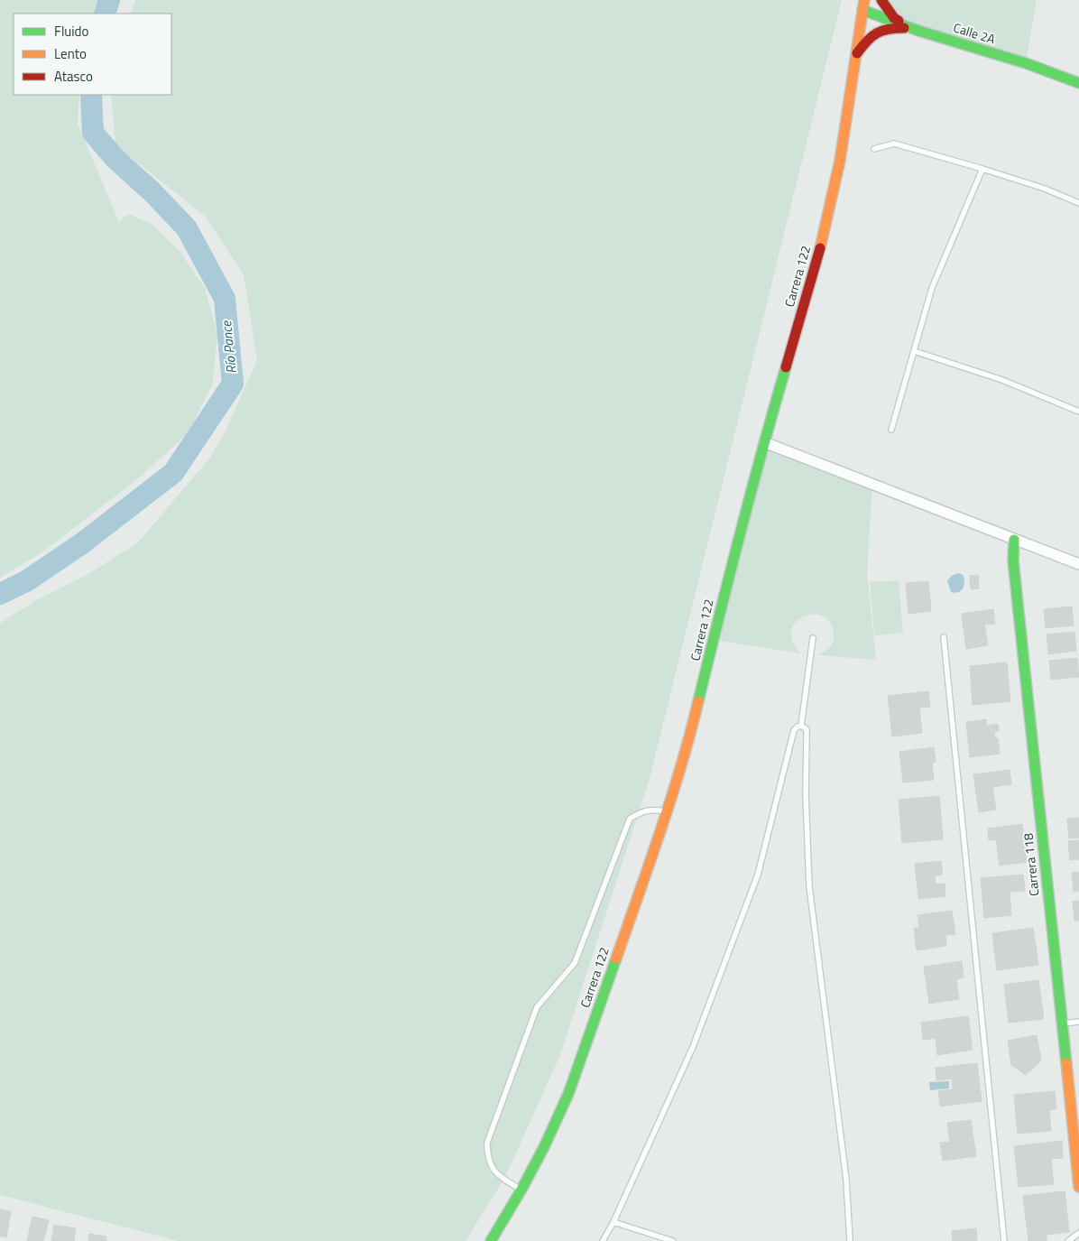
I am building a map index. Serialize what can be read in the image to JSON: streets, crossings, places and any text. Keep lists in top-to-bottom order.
{
  "streets": {
    "street": ["Calle 2A", "Carrera 122", "Carrera 118"]
  },
  "crossings": [
    ["Calle 2A", "Carrera 122"]
  ],
  "water": ["Río Pance"],
  "legend": ["Fluido", "Lento", "Atasco"]
}
